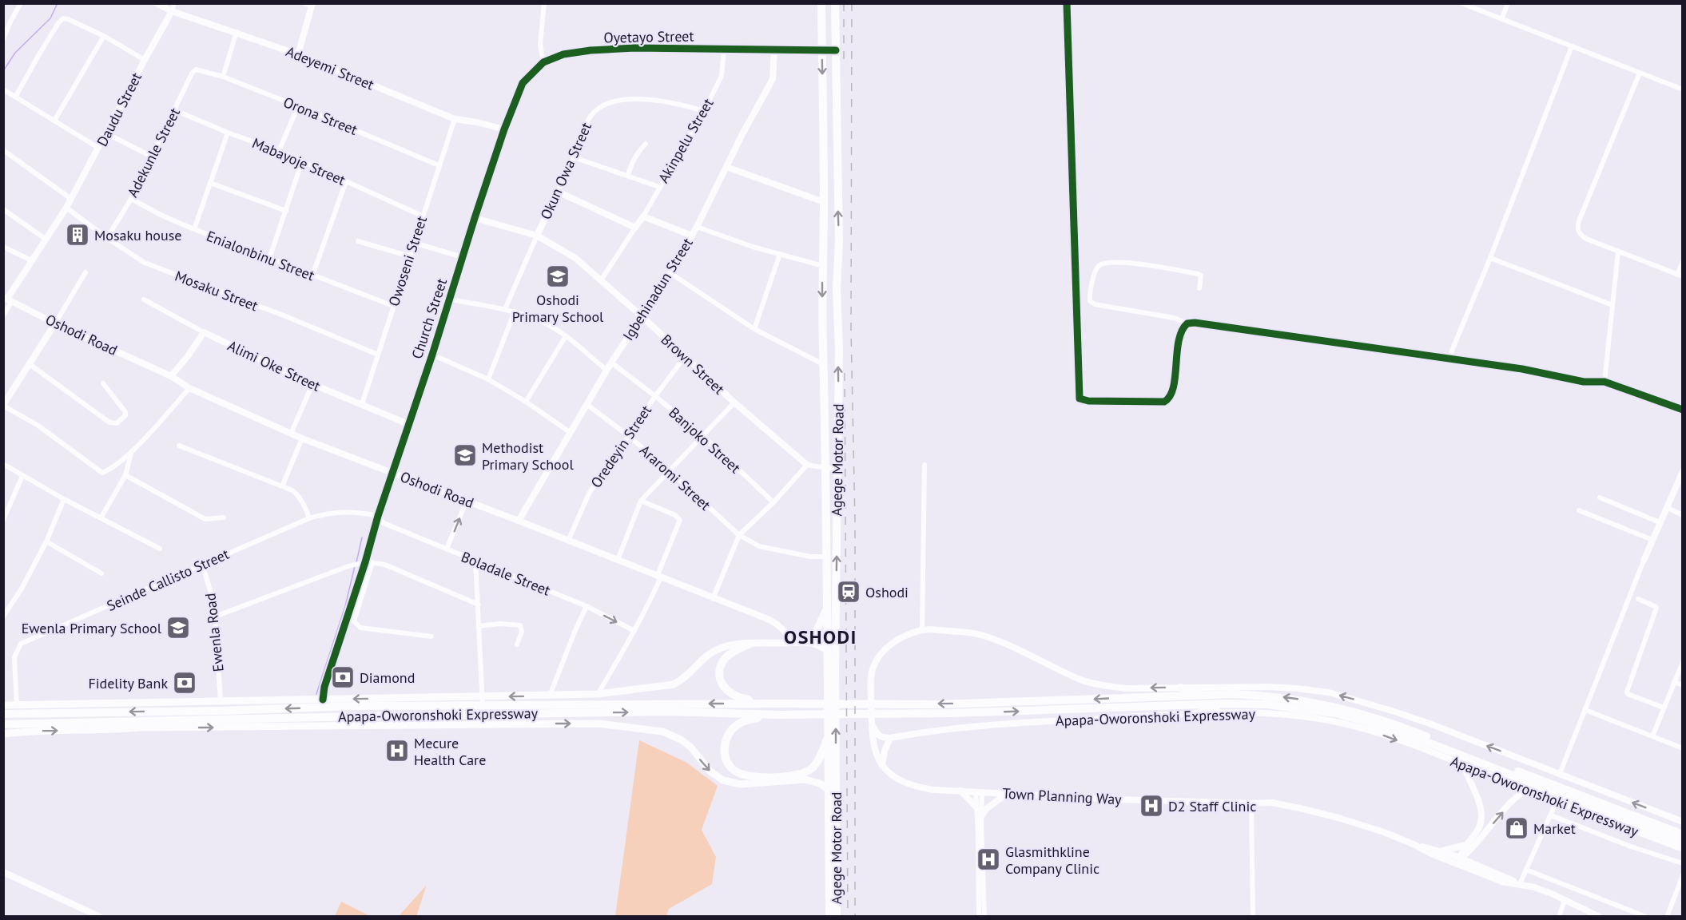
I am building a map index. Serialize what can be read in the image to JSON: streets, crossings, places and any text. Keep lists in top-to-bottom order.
{
  "streets": {
    "highway": ["Agege Motor Road", "Apapa-Oworonshoki Expressway"],
    "main road": ["Town Planning Way"],
    "street": [
      "Oyetayo Street",
      "Adeyemi Street",
      "Daudu Street",
      "Orona Street",
      "Akinpelu Street",
      "Adekunle Street",
      "Mabayoje Street",
      "Okun Owa Street",
      "Enialonbinu Street",
      "Owoseni Street",
      "Igbehinadun Street",
      "Mosaku Street",
      "Church Street",
      "Oshodi Road",
      "Brown Street",
      "Alimi Oke Street",
      "Banjoko Street",
      "Oredeyin Street",
      "Araromi Street",
      "Boladale Street",
      "Seinde Callisto Street",
      "Ewenla Road"
    ]
  },
  "crossings": [
    ["Oyetayo Street", "Adeyemi Street"],
    ["Oyetayo Street", "Akinpelu Street"],
    ["Oyetayo Street", "Igbehinadun Street"],
    ["Oyetayo Street", "Church Street"],
    ["Oyetayo Street", "Agege Motor Road"],
    ["Adeyemi Street", "Daudu Street"],
    ["Adeyemi Street", "Owoseni Street"],
    ["Adeyemi Street", "Church Street"],
    ["Daudu Street", "Mosaku Street"],
    ["Daudu Street", "Oshodi Road"],
    ["Orona Street", "Adekunle Street"],
    ["Orona Street", "Owoseni Street"],
    ["Akinpelu Street", "Okun Owa Street"],
    ["Adekunle Street", "Mabayoje Street"],
    ["Adekunle Street", "Enialonbinu Street"],
    ["Adekunle Street", "Mosaku Street"],
    ["Mabayoje Street", "Owoseni Street"],
    ["Okun Owa Street", "Brown Street"],
    ["Enialonbinu Street", "Owoseni Street"],
    ["Owoseni Street", "Mosaku Street"],
    ["Owoseni Street", "Alimi Oke Street"],
    ["Igbehinadun Street", "Oshodi Road"],
    ["Igbehinadun Street", "Brown Street"],
    ["Igbehinadun Street", "Banjoko Street"],
    ["Igbehinadun Street", "Araromi Street"],
    ["Church Street", "Oshodi Road"],
    ["Church Street", "Brown Street"],
    ["Church Street", "Alimi Oke Street"],
    ["Church Street", "Boladale Street"],
    ["Church Street", "Seinde Callisto Street"],
    ["Church Street", "Apapa-Oworonshoki Expressway"],
    ["Oshodi Road", "Oredeyin Street"],
    ["Oshodi Road", "Apapa-Oworonshoki Expressway"],
    ["Brown Street", "Oredeyin Street"],
    ["Banjoko Street", "Oredeyin Street"],
    ["Oredeyin Street", "Araromi Street"],
    ["Agege Motor Road", "Araromi Street"],
    ["Agege Motor Road", "Apapa-Oworonshoki Expressway"],
    ["Boladale Street", "Seinde Callisto Street"],
    ["Seinde Callisto Street", "Ewenla Road"],
    ["Seinde Callisto Street", "Apapa-Oworonshoki Expressway"],
    ["Ewenla Road", "Apapa-Oworonshoki Expressway"],
    ["Apapa-Oworonshoki Expressway", "Town Planning Way"]
  ],
  "districts": ["OSHODI"],
  "places": {
    "building": ["Mosaku house"],
    "school or university": ["Oshodi Primary School", "Methodist Primary School", "Ewenla Primary School"],
    "station": ["Oshodi"],
    "bank": ["Diamond", "Fidelity Bank"],
    "hospital": ["Mecure Health Care", "D2 Staff Clinic", "Glasmithkline Company Clinic"],
    "shop": ["Market"]
  }
}
